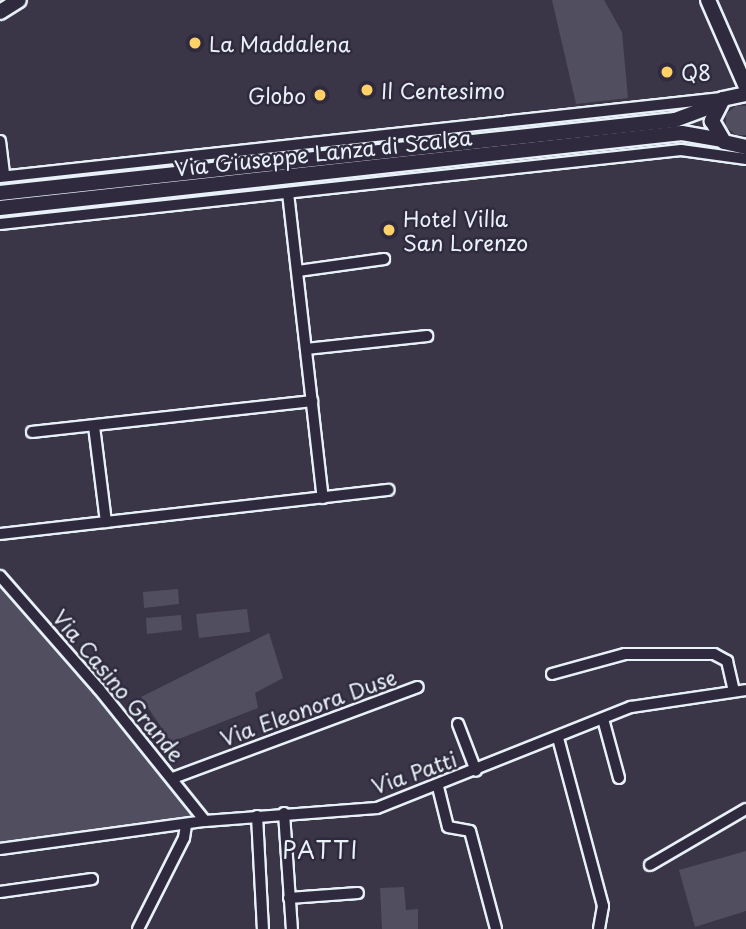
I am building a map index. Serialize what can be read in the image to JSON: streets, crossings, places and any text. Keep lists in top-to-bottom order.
{
  "streets": {
    "street": [
      "Via Giuseppe Lanza di Scalea",
      "Via Casino Grande",
      "Via Eleonora Duse",
      "Via Patti"
    ]
  },
  "crossings": [
    ["Via Casino Grande", "Via Eleonora Duse"],
    ["Via Casino Grande", "Via Patti"]
  ],
  "districts": ["PATTI"],
  "places": [
    "La Maddalena",
    "Q8",
    "Il Centesimo",
    "Globo",
    "Hotel Villa San Lorenzo"
  ]
}
